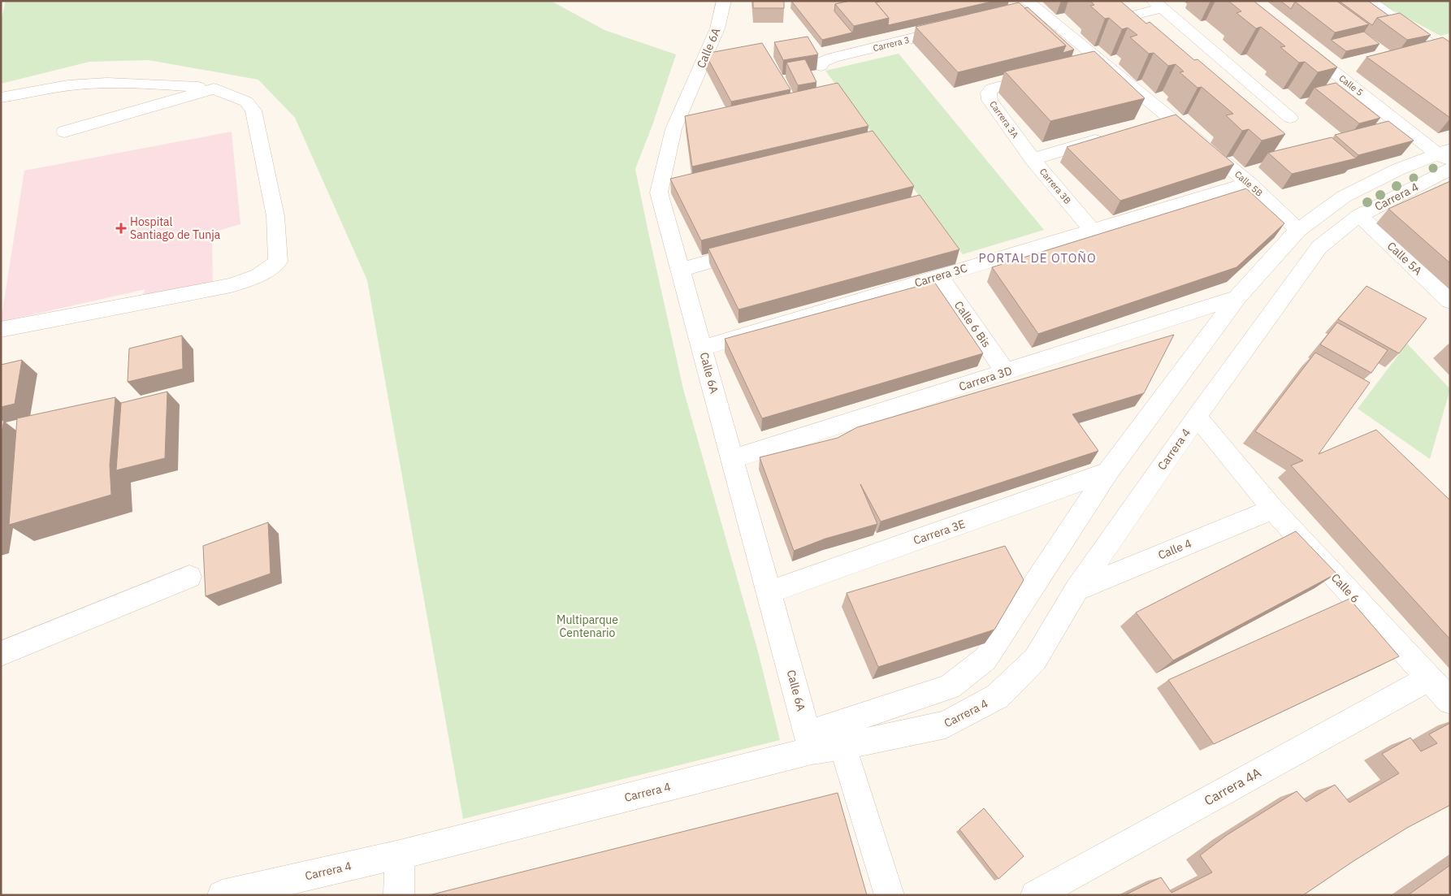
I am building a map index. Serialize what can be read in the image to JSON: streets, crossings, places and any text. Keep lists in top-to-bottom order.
{
  "streets": {
    "street": [
      "Carrera 3",
      "Calle 6A",
      "Calle 5",
      "Carrera 3A",
      "Calle 5B",
      "Carrera 3B",
      "Carrera 4",
      "Calle 5A",
      "Carrera 3C",
      "Calle 6 Bis",
      "Carrera 3D",
      "Carrera 3E",
      "Calle 4",
      "Calle 6",
      "Carrera 4A"
    ]
  },
  "crossings": [
    ["Calle 6A", "Carrera 4"],
    ["Calle 6A", "Carrera 3C"],
    ["Calle 6A", "Carrera 3D"],
    ["Calle 6A", "Carrera 3E"],
    ["Calle 5", "Carrera 4"],
    ["Carrera 3A", "Carrera 3B"],
    ["Calle 5B", "Carrera 4"],
    ["Calle 5B", "Carrera 3C"],
    ["Carrera 3B", "Carrera 3C"],
    ["Carrera 4", "Calle 5A"],
    ["Carrera 4", "Carrera 3D"],
    ["Carrera 4", "Carrera 3E"],
    ["Carrera 4", "Calle 4"],
    ["Carrera 4", "Calle 6"],
    ["Carrera 3C", "Calle 6 Bis"],
    ["Calle 6 Bis", "Carrera 3D"],
    ["Calle 4", "Calle 6"],
    ["Calle 6", "Carrera 4A"]
  ],
  "districts": ["PORTAL DE OTOÑO"],
  "parks": ["Multiparque Centenario"],
  "places": {
    "health": ["Hospital Santiago de Tunja"]
  }
}
